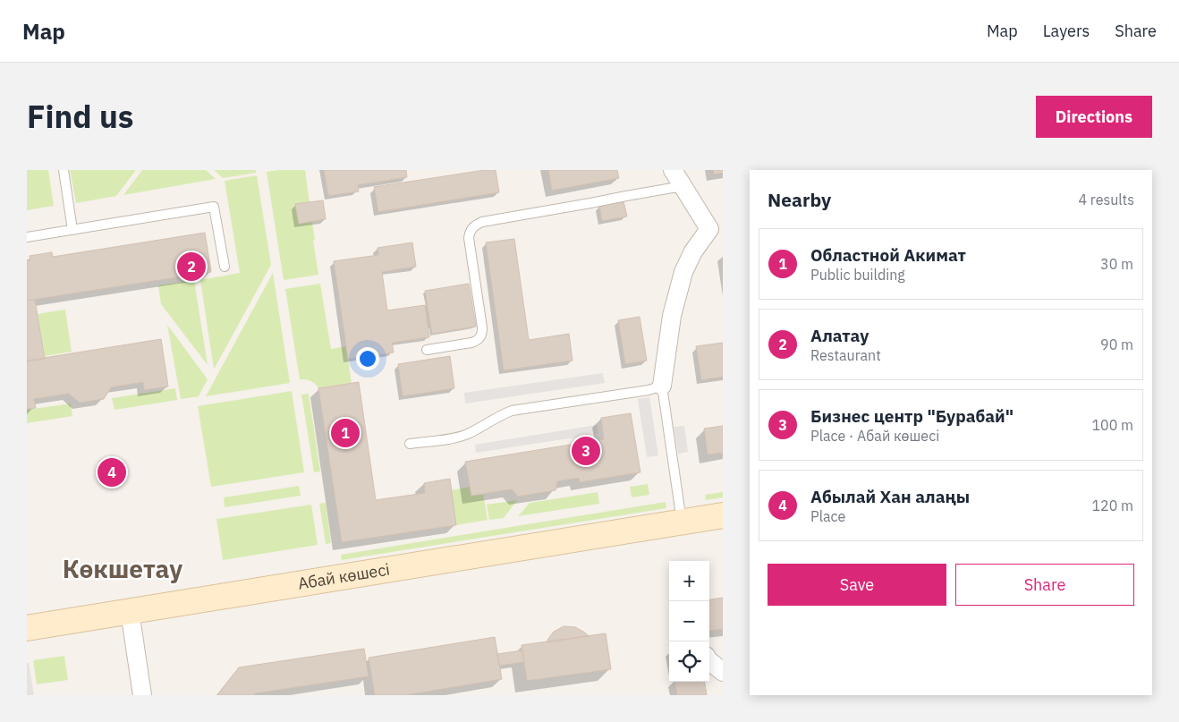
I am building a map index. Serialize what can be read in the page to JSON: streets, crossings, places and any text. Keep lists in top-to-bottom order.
{
  "streets": {
    "street": ["Абай көшесі"]
  },
  "districts": ["Көкшетау"],
  "page": {
    "header": "Map",
    "nav": ["Map", "Layers", "Share"],
    "title": "Find us",
    "buttons": [
      "Directions",
      ["Save", "Share"]
    ],
    "heading": ["Nearby", "4 results"],
    "list": [
      {
        "mark": "1",
        "name": "Областной Акимат",
        "note": "Public building",
        "value": "30 m"
      },
      {
        "mark": "2",
        "name": "Алатау",
        "note": "Restaurant",
        "value": "90 m"
      },
      {
        "mark": "3",
        "name": "Бизнес центр \"Бурабай\"",
        "note": "Place · Абай көшесі",
        "value": "100 m"
      },
      {
        "mark": "4",
        "name": "Абылай Хан алаңы",
        "note": "Place",
        "value": "120 m"
      }
    ],
    "pins": [
      "2",
      "1",
      "3",
      "4"
    ],
    "map_buttons": ["+", "−"]
  }
}
